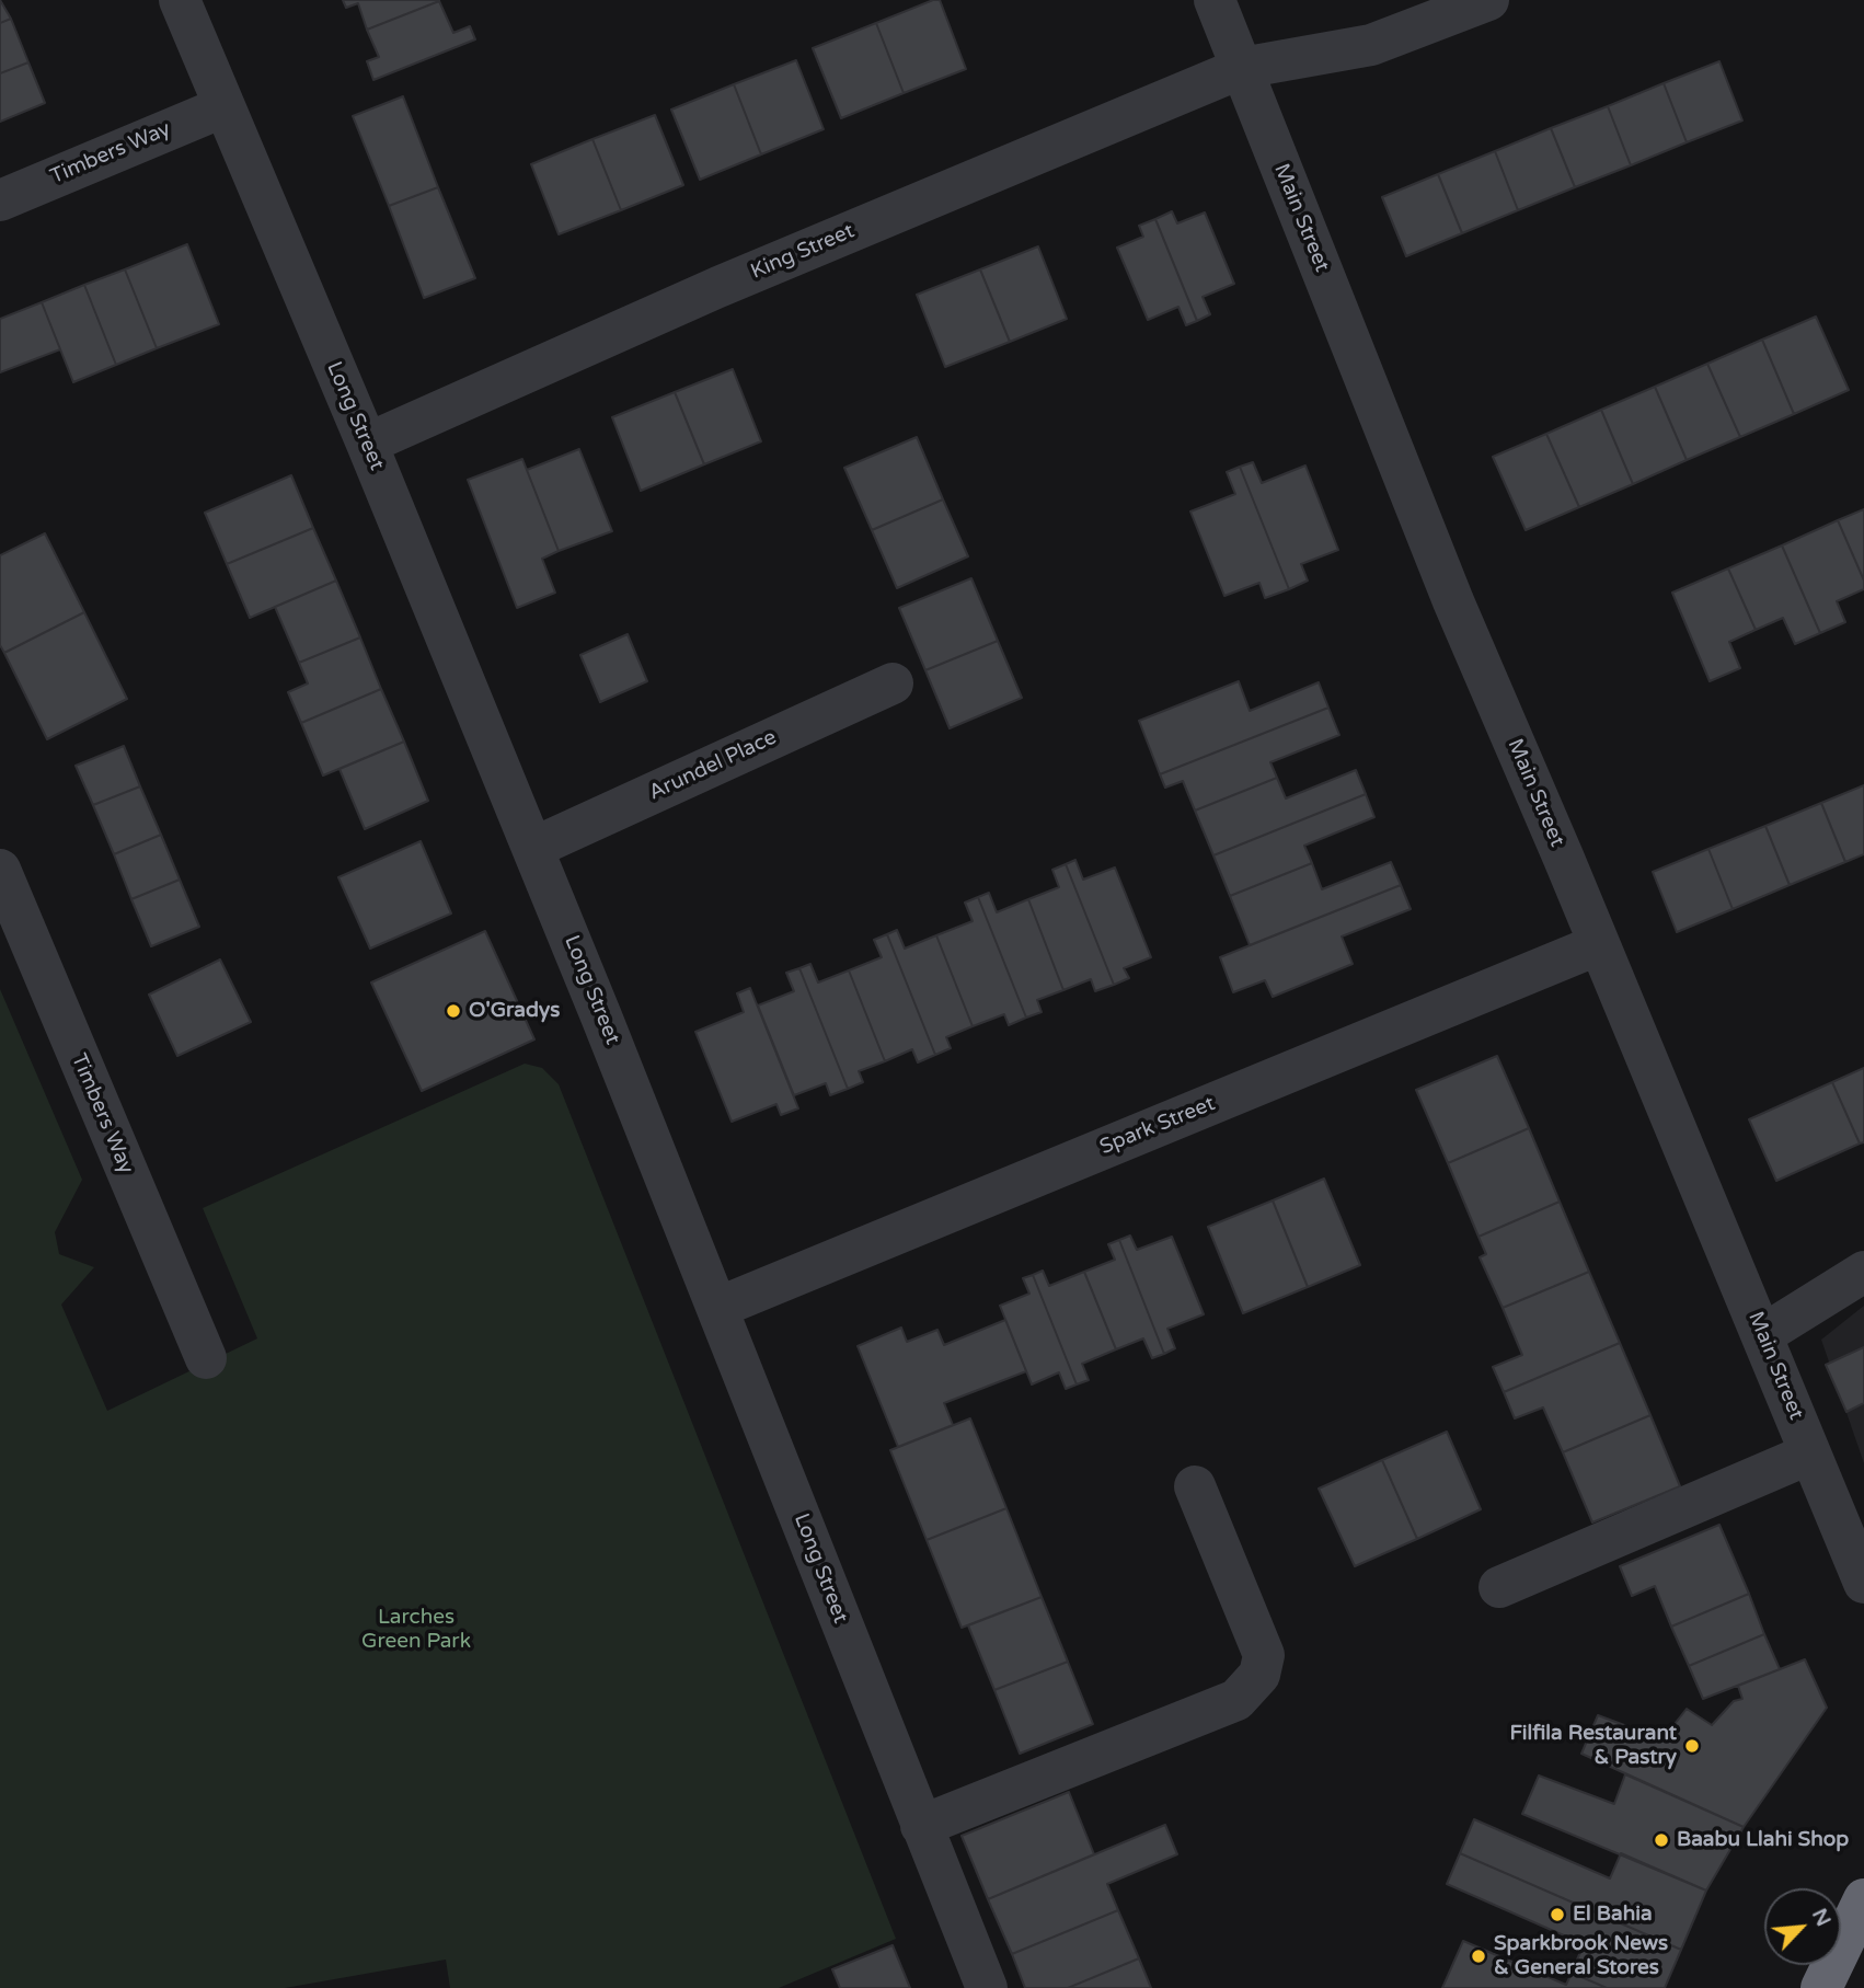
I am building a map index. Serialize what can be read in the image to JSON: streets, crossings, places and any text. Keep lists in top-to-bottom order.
{
  "streets": {
    "street": [
      "Timbers Way",
      "Main Street",
      "King Street",
      "Long Street",
      "Arundel Place",
      "Spark Street"
    ]
  },
  "crossings": [
    ["Timbers Way", "Long Street"],
    ["Main Street", "King Street"],
    ["Main Street", "Spark Street"],
    ["King Street", "Long Street"],
    ["Long Street", "Arundel Place"],
    ["Long Street", "Spark Street"]
  ],
  "parks": ["Larches Green Park"],
  "places": [
    "O'Gradys",
    "Filfila Restaurant & Pastry",
    "Baabu Llahi Shop",
    "El Bahia",
    "Sparkbrook News & General Stores"
  ],
  "north": "top right"
}
